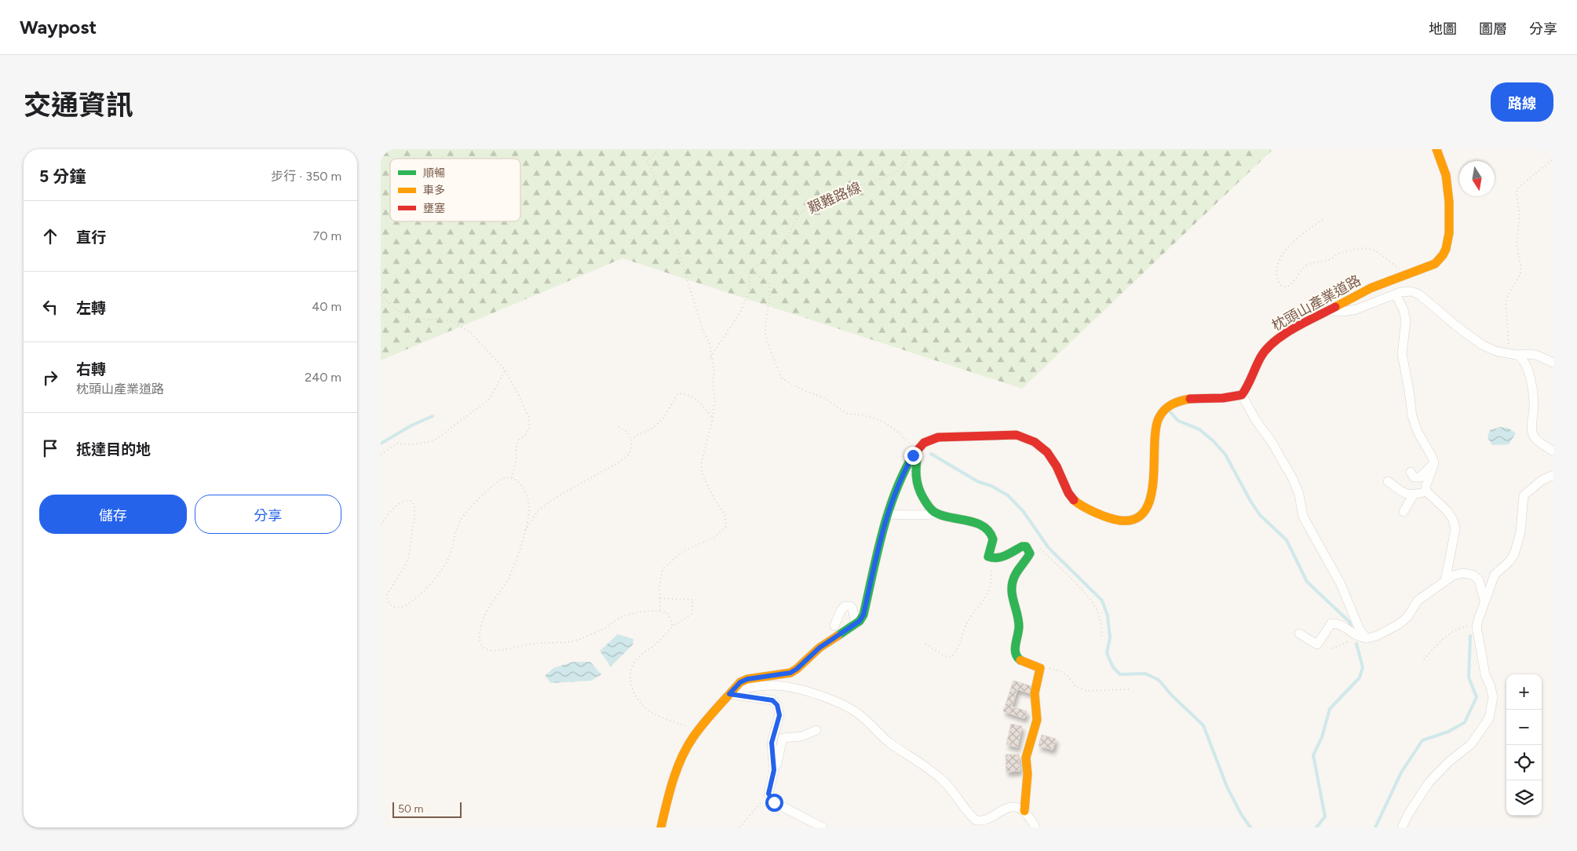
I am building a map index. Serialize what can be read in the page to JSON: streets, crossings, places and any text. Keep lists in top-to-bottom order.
{
  "streets": {
    "street": ["枕頭山產業道路"],
    "path": ["艱難路線"]
  },
  "legend": ["順暢", "車多", "壅塞"],
  "scale_bar": "50 m",
  "north": "bottom",
  "page": {
    "header": "Waypost",
    "nav": ["地圖", "圖層", "分享"],
    "title": "交通資訊",
    "buttons": [
      "路線",
      ["儲存", "分享"]
    ],
    "heading": ["5 分鐘", "步行 · 350 m"],
    "list": [
      ["直行", "70 m"],
      ["左轉", "40 m"],
      ["右轉", "枕頭山產業道路", "240 m"],
      "抵達目的地"
    ],
    "map_buttons": ["+", "−"],
    "scale": "50 m"
  }
}
